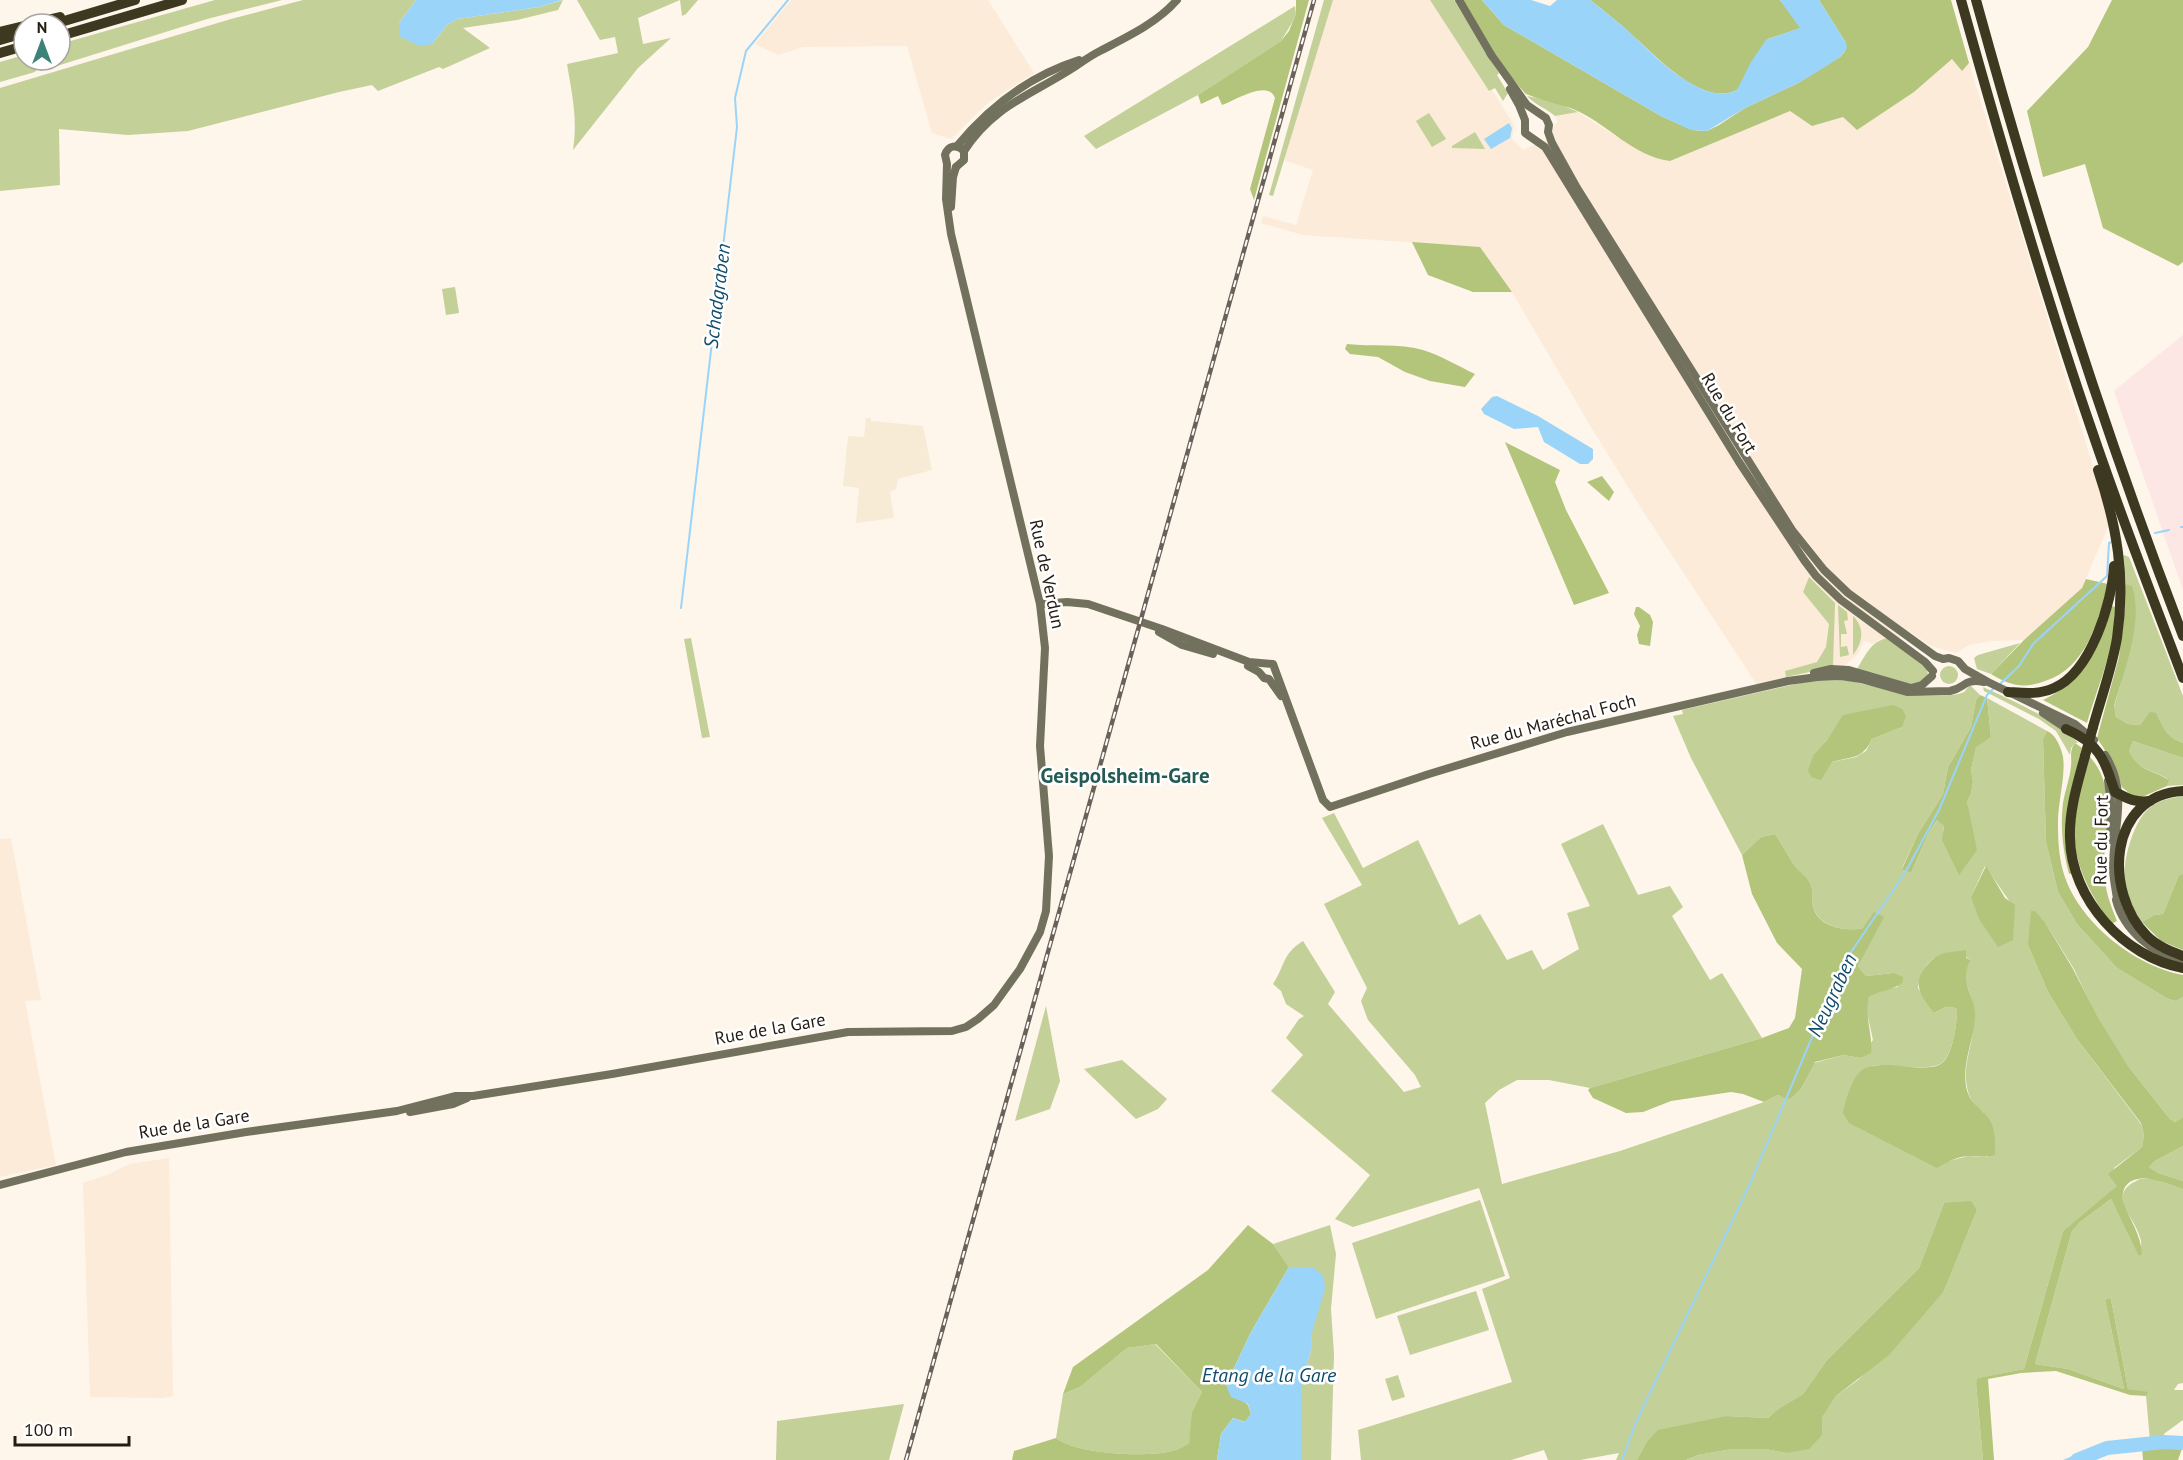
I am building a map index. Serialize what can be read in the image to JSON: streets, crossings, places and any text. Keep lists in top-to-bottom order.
{
  "streets": {
    "main road": [
      "Rue du Fort",
      "Rue de Verdun",
      "Rue du Maréchal Foch",
      "Rue de la Gare"
    ]
  },
  "crossings": [
    ["Rue du Fort", "Rue du Maréchal Foch"],
    ["Rue de Verdun", "Rue de la Gare"]
  ],
  "districts": ["Geispolsheim-Gare"],
  "water": ["Schadgraben", "Neugraben", "Etang de la Gare"],
  "scale_bar": "100 m",
  "north": "top"
}
